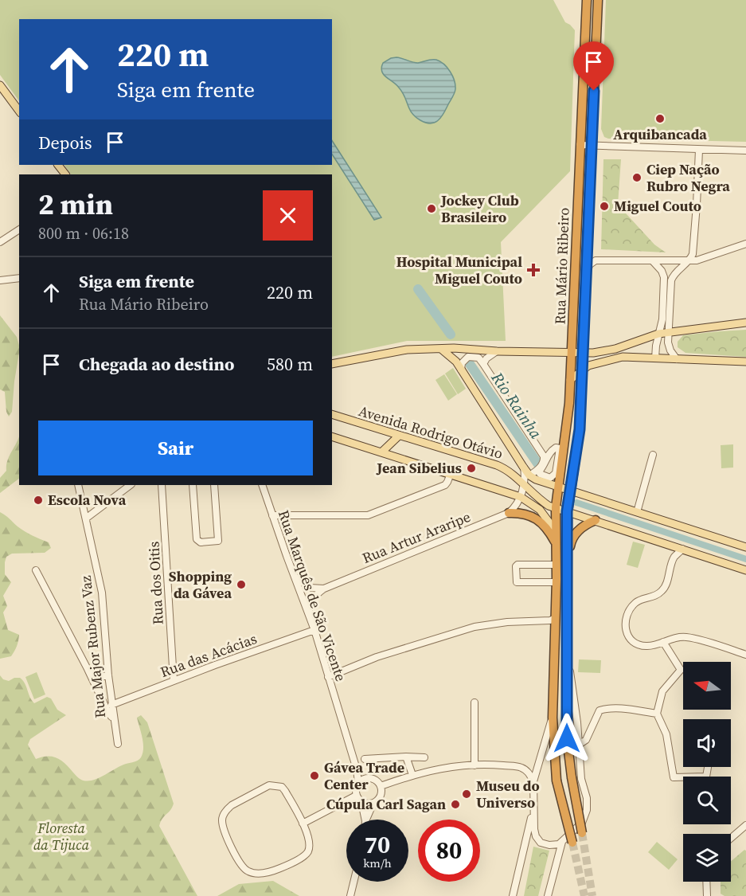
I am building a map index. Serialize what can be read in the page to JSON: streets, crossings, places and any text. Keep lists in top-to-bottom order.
{
  "streets": {
    "highway": ["Rua Mário Ribeiro"],
    "main road": ["Avenida Rodrigo Otávio"],
    "street": [
      "Rua Artur Araripe",
      "Rua dos Oitis",
      "Rua Marquês de São Vicente",
      "Rua Major Rubenz Vaz",
      "Rua das Acácias"
    ]
  },
  "crossings": [
    ["Rua Mário Ribeiro", "Avenida Rodrigo Otávio"],
    ["Rua Artur Araripe", "Rua Marquês de São Vicente"],
    ["Rua dos Oitis", "Rua das Acácias"],
    ["Rua Marquês de São Vicente", "Rua das Acácias"],
    ["Rua Major Rubenz Vaz", "Rua das Acácias"]
  ],
  "water": ["Rio Rainha"],
  "parks": ["Floresta da Tijuca"],
  "places": {
    "other": [
      "Arquibancada",
      "Ciep Nação Rubro Negra",
      "Miguel Couto",
      "Jockey Club Brasileiro",
      "Jean Sibelius",
      "Escola Nova",
      "Shopping da Gávea",
      "Gávea Trade Center",
      "Museu do Universo",
      "Cúpula Carl Sagan"
    ],
    "health": ["Hospital Municipal Miguel Couto"]
  },
  "north": "left",
  "page": {
    "turn": ["220 m", "Siga em frente"],
    "then": "Depois",
    "heading": ["2 min", "800 m · 06:18"],
    "list": [
      {
        "name": "Siga em frente",
        "note": "Rua Mário Ribeiro",
        "value": "220 m"
      },
      {
        "name": "Chegada ao destino",
        "value": "580 m"
      }
    ],
    "buttons": "Sair",
    "speed": "70 km/h",
    "limit": "80"
  }
}
